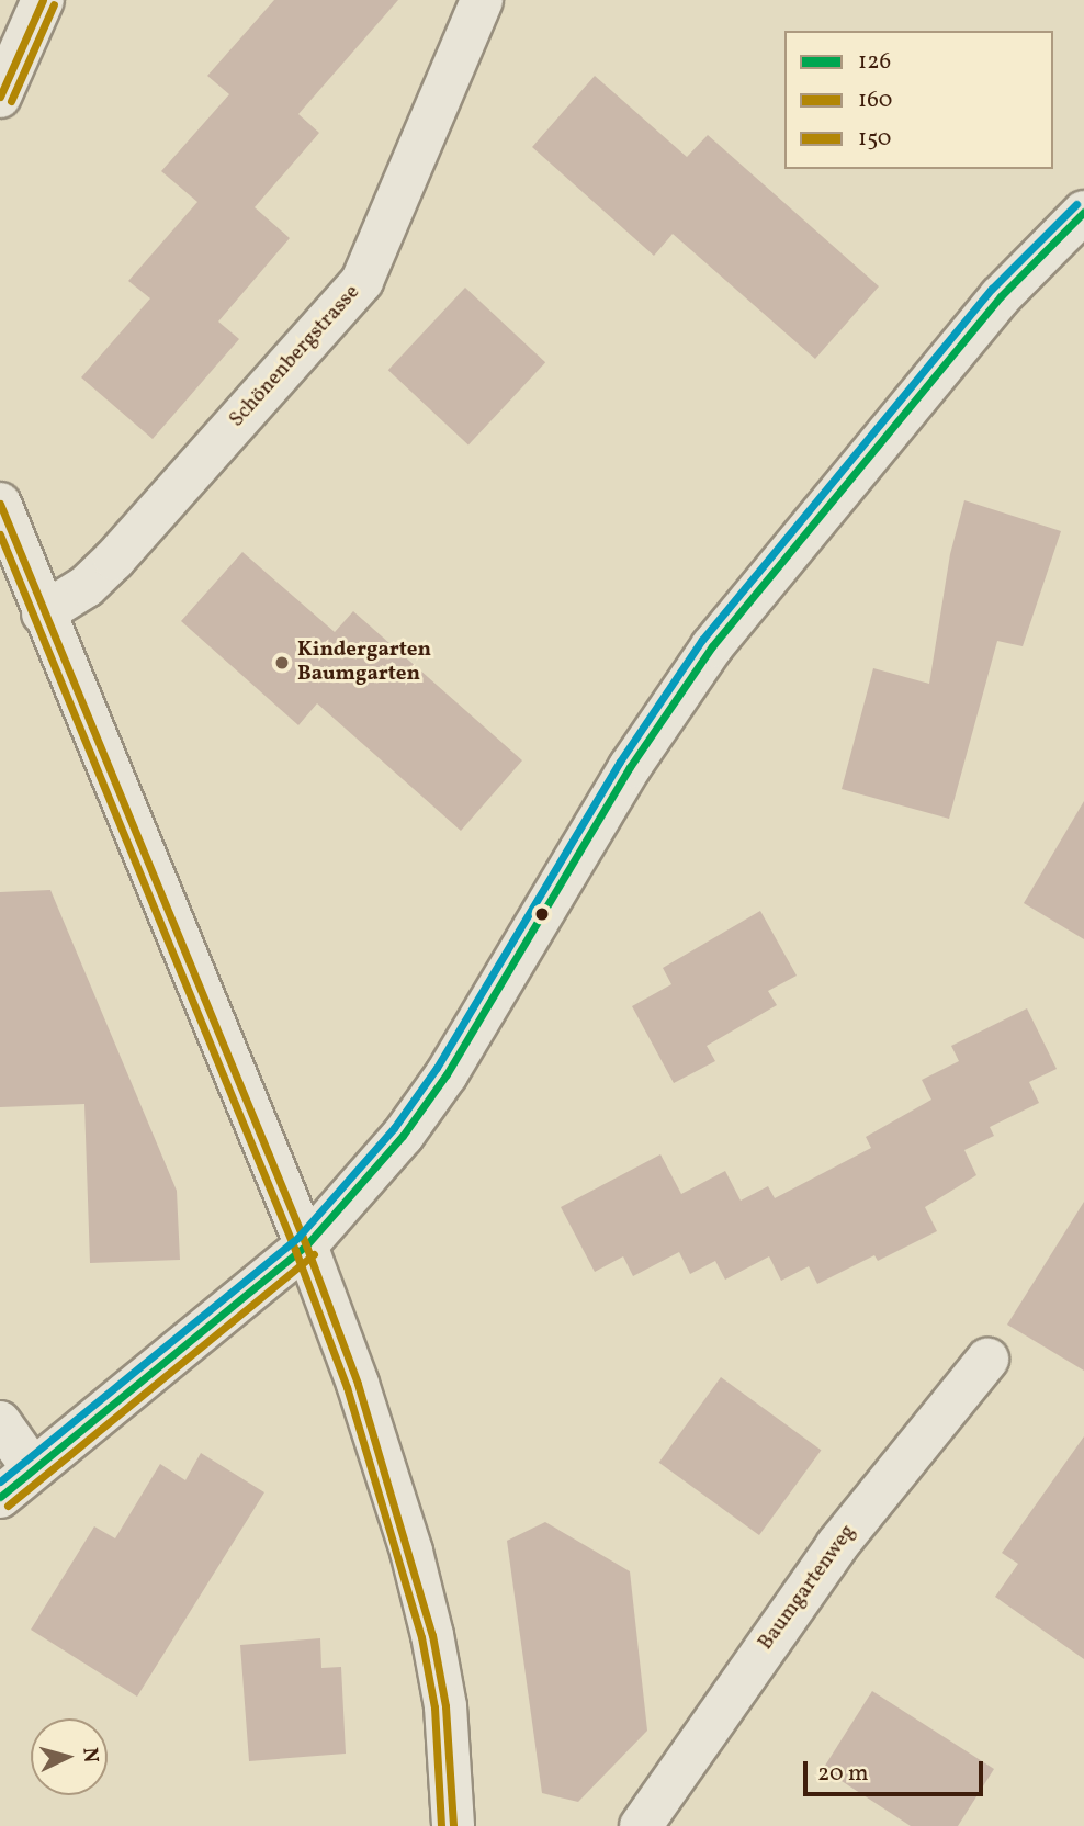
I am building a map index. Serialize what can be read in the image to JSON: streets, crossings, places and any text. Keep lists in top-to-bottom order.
{
  "streets": {
    "street": ["Schönenbergstrasse", "Baumgartenweg"]
  },
  "places": ["Kindergarten Baumgarten"],
  "lines": ["transit line 160", "transit line 150", "transit line 126"],
  "legend": ["126", "160", "150"],
  "scale_bar": "20 m",
  "north": "right"
}
